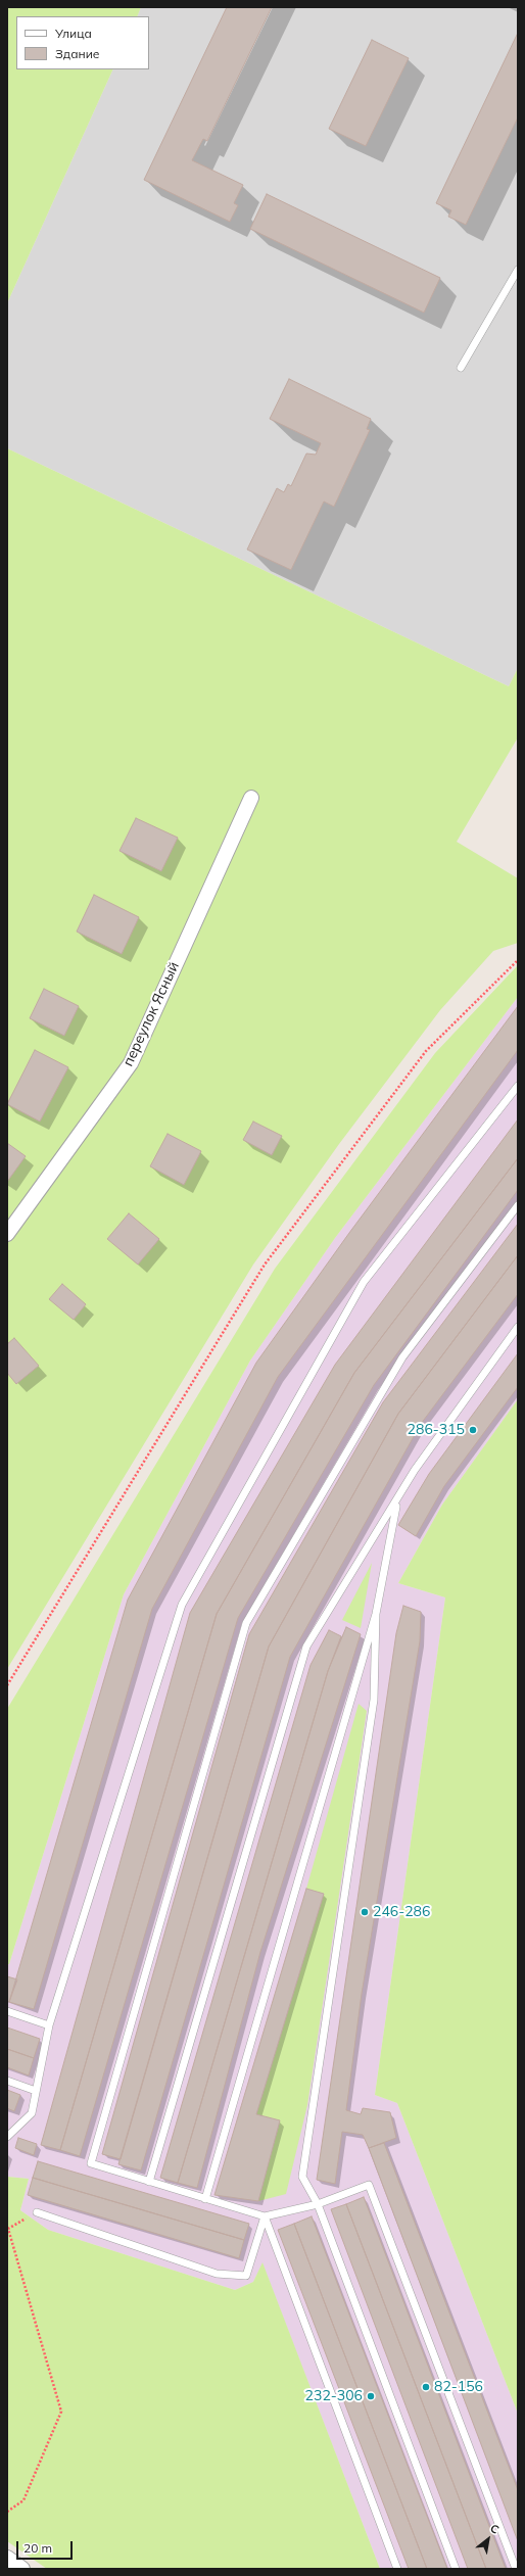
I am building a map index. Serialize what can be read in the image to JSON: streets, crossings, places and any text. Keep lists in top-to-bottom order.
{
  "streets": {
    "street": ["переулок Ясный"]
  },
  "places": [
    "286-315",
    "246-286",
    "82-156",
    "232-306"
  ],
  "legend": ["Улица", "Здание"],
  "scale_bar": "20 m",
  "north": "top right"
}
